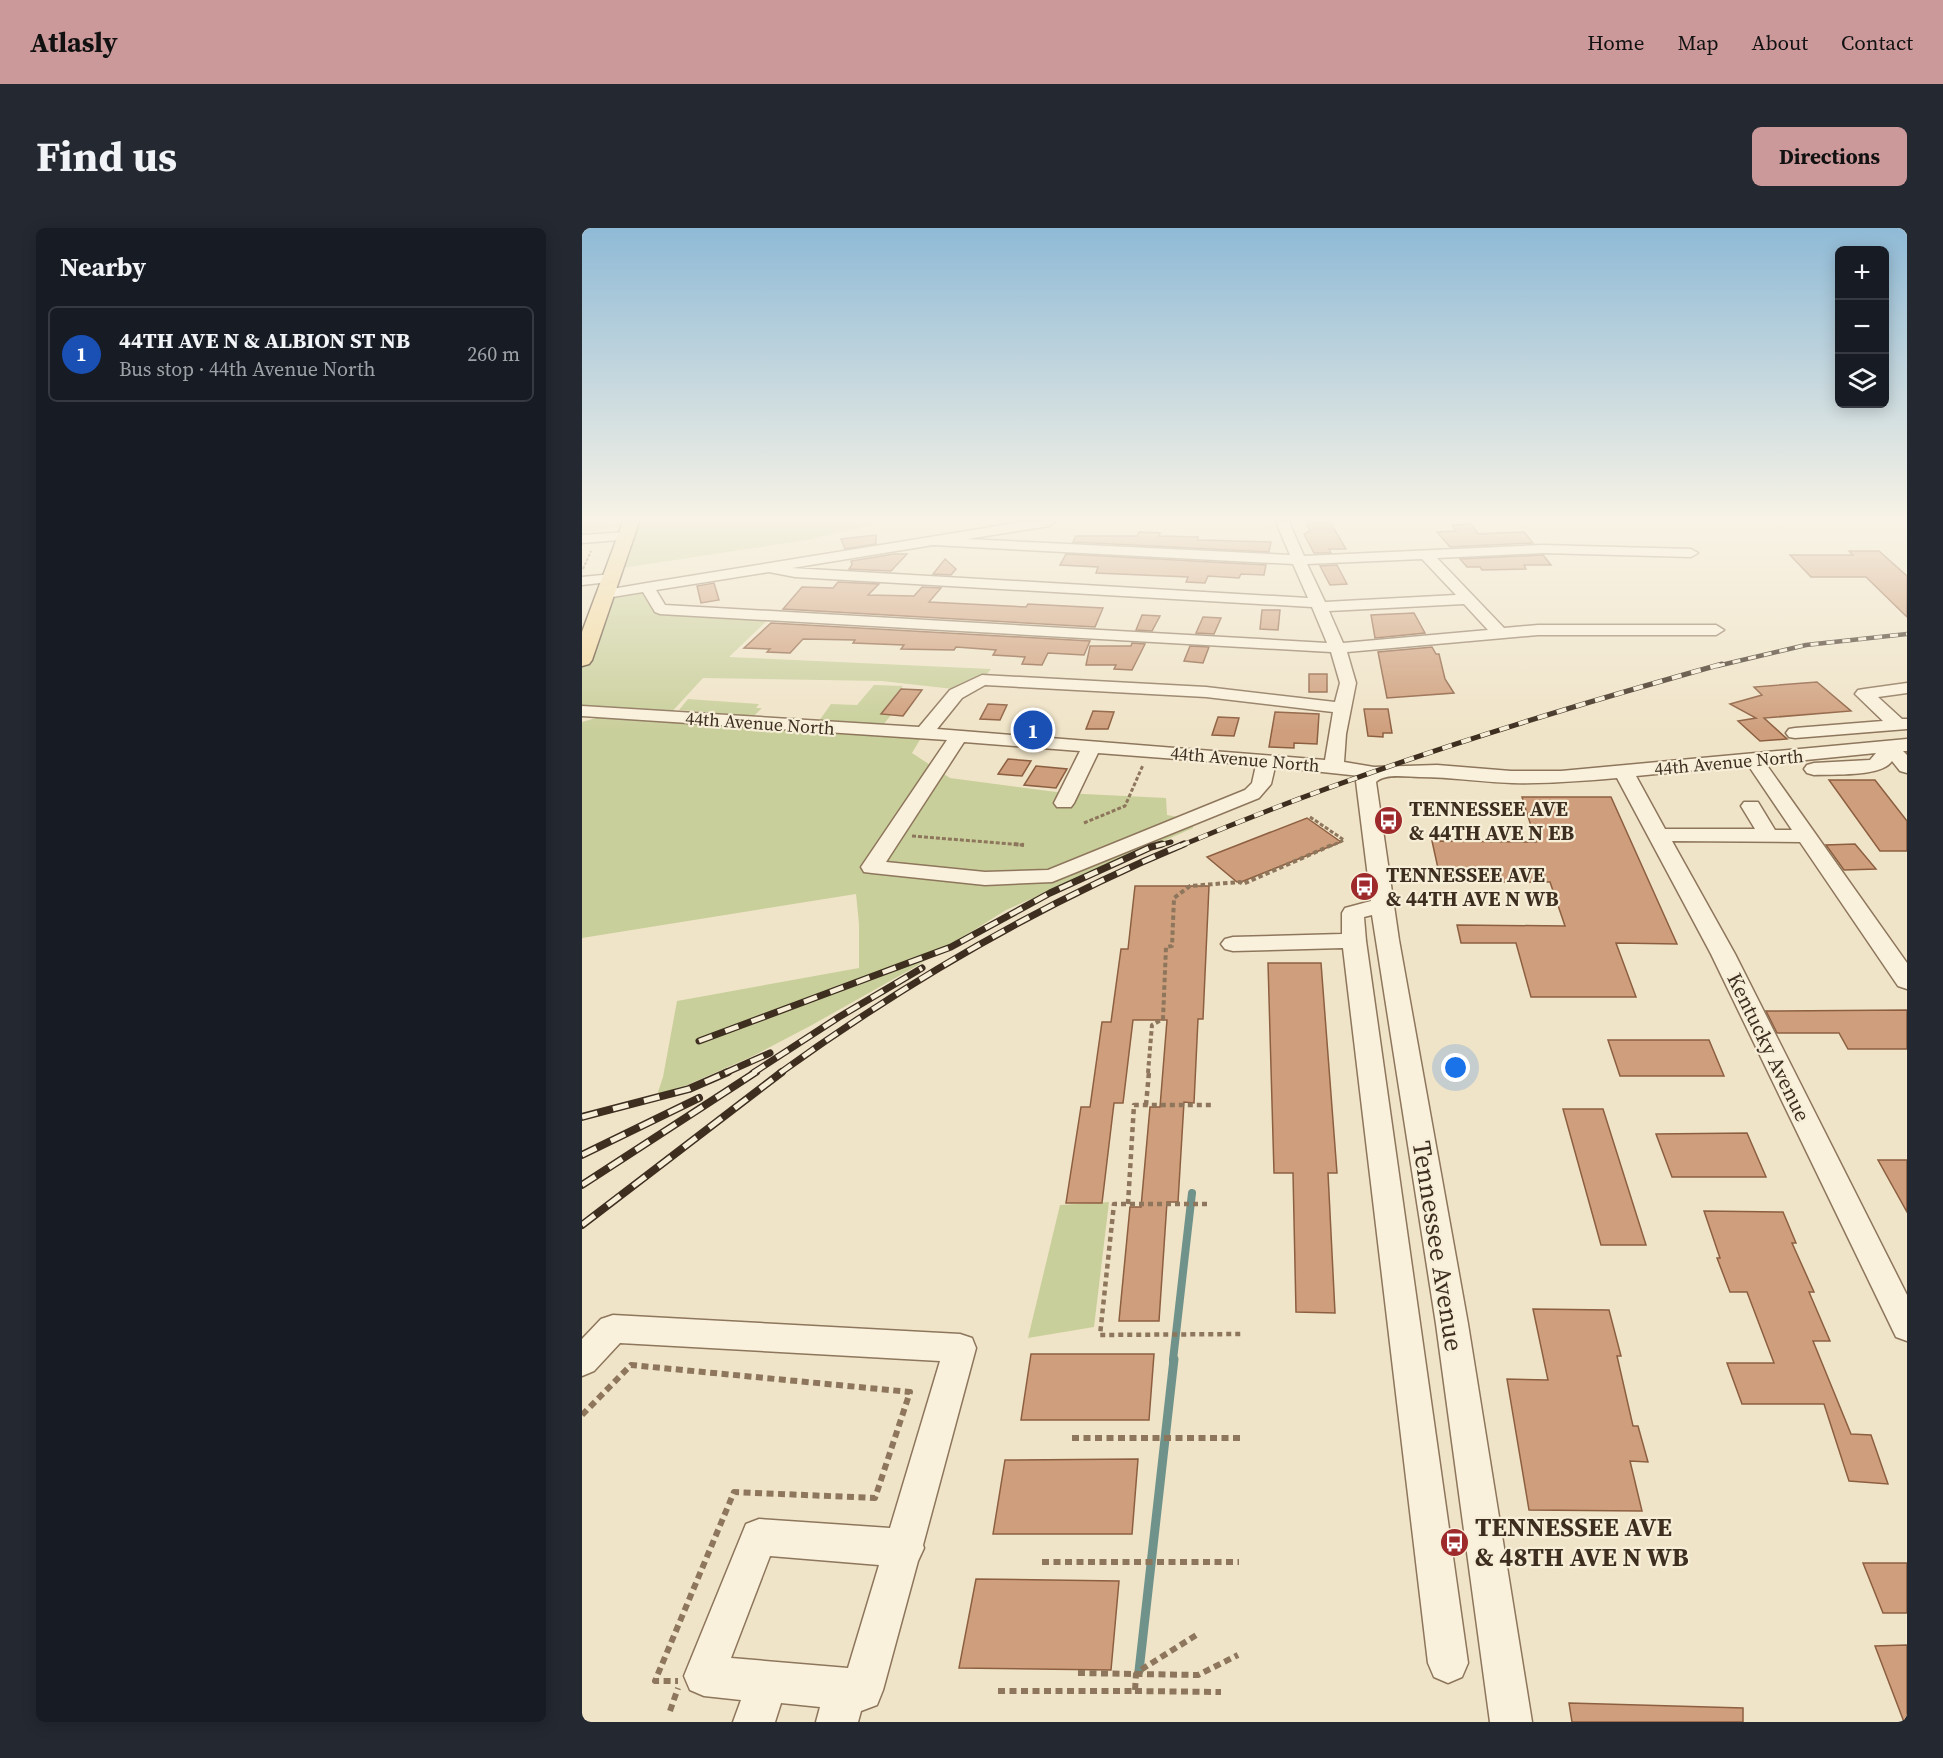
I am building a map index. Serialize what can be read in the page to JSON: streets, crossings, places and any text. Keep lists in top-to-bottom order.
{
  "streets": {
    "street": ["44th Avenue North", "Kentucky Avenue", "Tennessee Avenue"]
  },
  "crossings": [
    ["44th Avenue North", "Kentucky Avenue"],
    ["44th Avenue North", "Tennessee Avenue"]
  ],
  "places": {
    "bus stop": ["TENNESSEE AVE & 44TH AVE N EB", "TENNESSEE AVE & 44TH AVE N WB", "TENNESSEE AVE & 48TH AVE N WB"]
  },
  "page": {
    "header": "Atlasly",
    "nav": [
      "Home",
      "Map",
      "About",
      "Contact"
    ],
    "title": "Find us",
    "buttons": "Directions",
    "heading": "Nearby",
    "map_buttons": ["+", "−"],
    "list": [
      {
        "mark": "1",
        "name": "44TH AVE N & ALBION ST NB",
        "note": "Bus stop · 44th Avenue North",
        "value": "260 m"
      }
    ],
    "pins": "1"
  }
}
